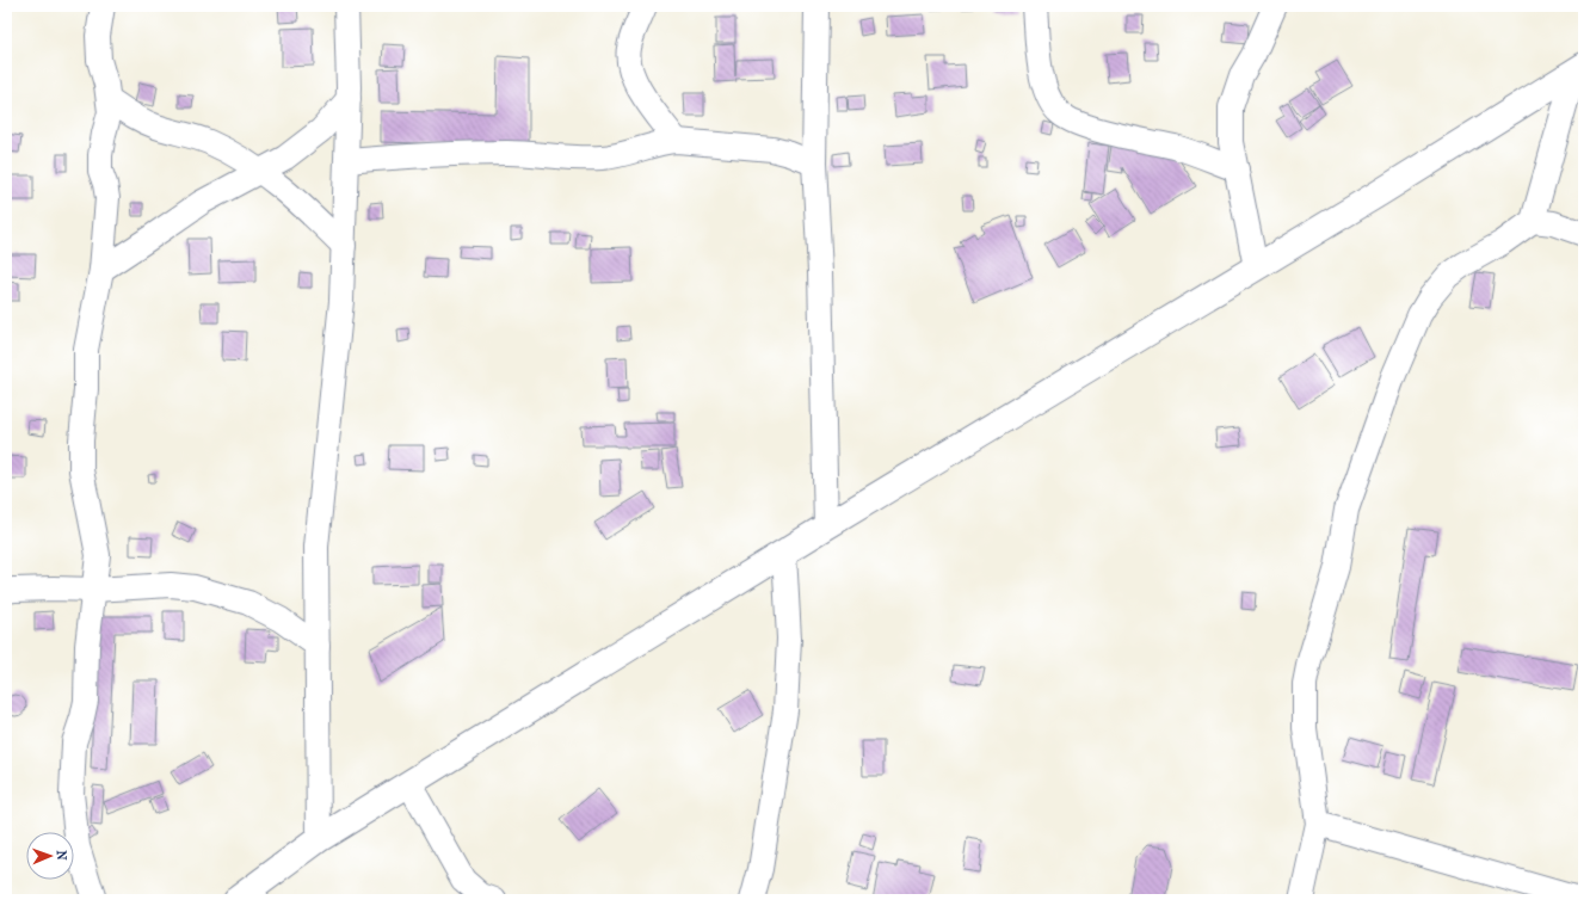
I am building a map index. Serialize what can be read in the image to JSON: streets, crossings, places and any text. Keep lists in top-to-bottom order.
{
  "north": "right"
}
